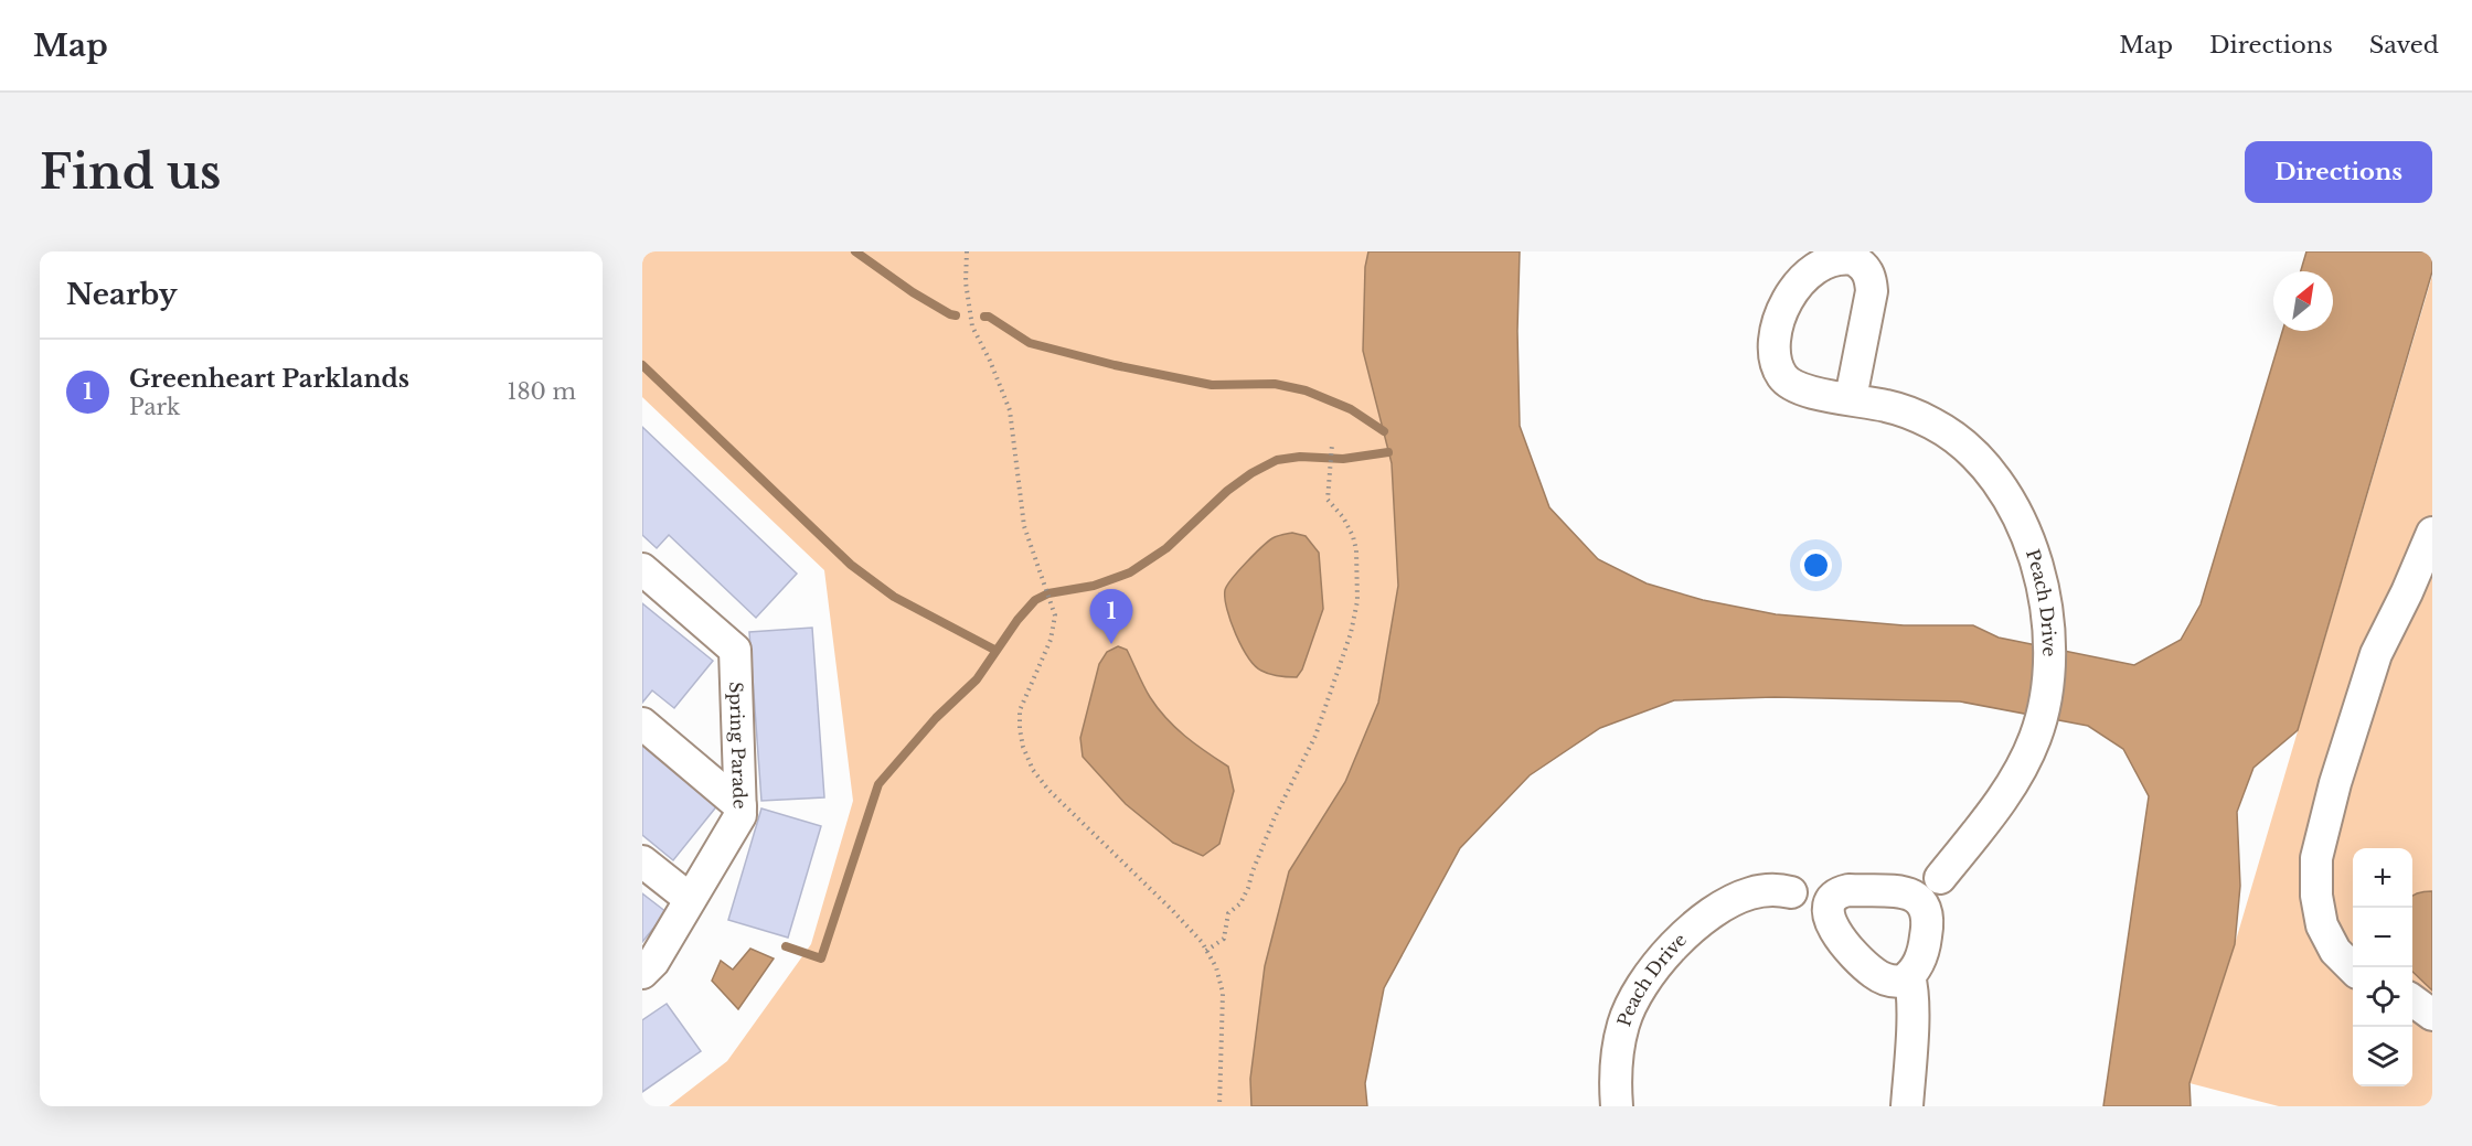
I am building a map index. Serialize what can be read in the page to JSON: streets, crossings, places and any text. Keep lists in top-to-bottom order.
{
  "streets": {
    "street": ["Peach Drive", "Spring Parade"]
  },
  "north": "top right",
  "page": {
    "header": "Map",
    "nav": ["Map", "Directions", "Saved"],
    "buttons": "Directions",
    "title": "Find us",
    "heading": "Nearby",
    "list": [
      {
        "mark": "1",
        "name": "Greenheart Parklands",
        "note": "Park",
        "value": "180 m"
      }
    ],
    "pins": "1",
    "map_buttons": ["+", "−"]
  }
}
